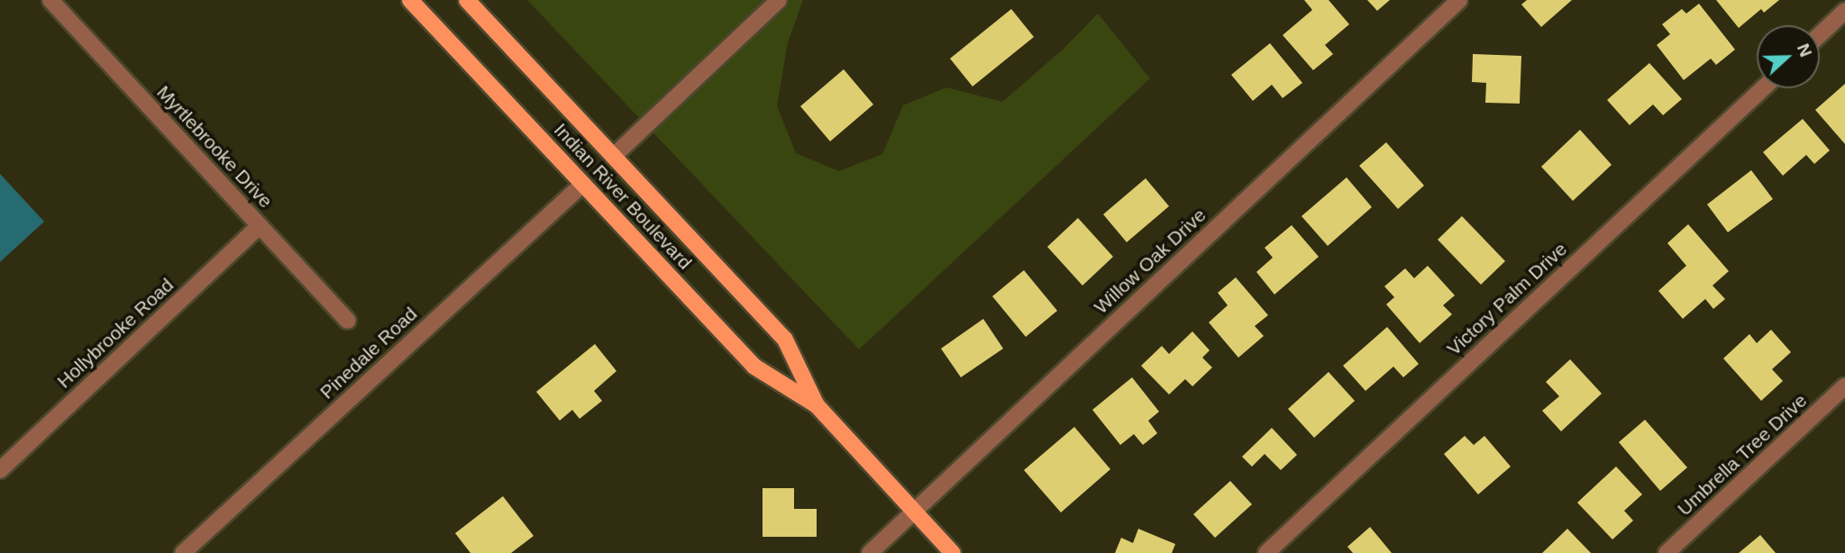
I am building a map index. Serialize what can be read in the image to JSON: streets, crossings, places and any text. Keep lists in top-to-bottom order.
{
  "streets": {
    "main road": ["Indian River Boulevard"],
    "street": [
      "Myrtlebrooke Drive",
      "Willow Oak Drive",
      "Victory Palm Drive",
      "Hollybrooke Road",
      "Pinedale Road",
      "Umbrella Tree Drive"
    ]
  },
  "crossings": [
    ["Myrtlebrooke Drive", "Hollybrooke Road"],
    ["Indian River Boulevard", "Willow Oak Drive"],
    ["Indian River Boulevard", "Pinedale Road"]
  ],
  "north": "right"
}
